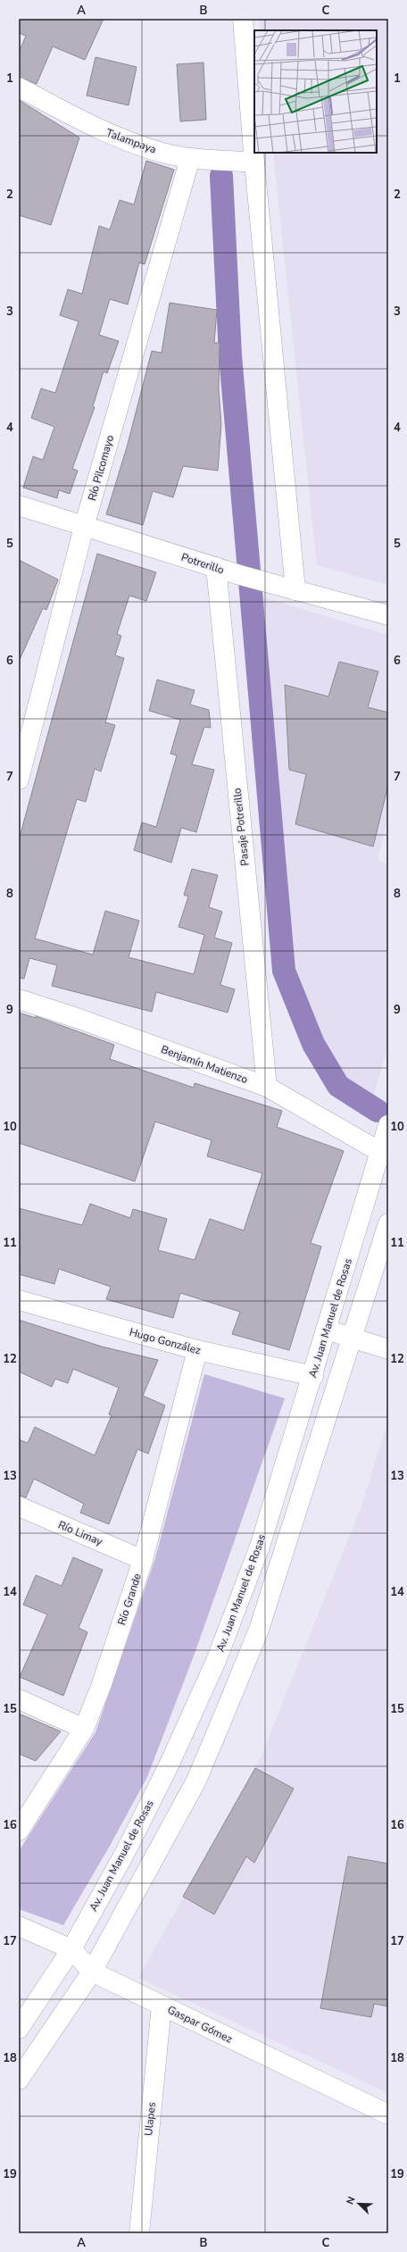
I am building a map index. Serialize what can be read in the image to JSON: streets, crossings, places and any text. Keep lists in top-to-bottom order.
{
  "streets": {
    "street": [
      "Talampaya",
      "Río Pilcomayo",
      "Potrerillo",
      "Pasaje Potrerillo",
      "Benjamín Matienzo",
      "Av. Juan Manuel de Rosas",
      "Hugo González",
      "Río Limay",
      "Río Grande",
      "Gaspar Gómez",
      "Ulapes"
    ]
  },
  "crossings": [
    ["Talampaya", "Río Pilcomayo"],
    ["Río Pilcomayo", "Potrerillo"],
    ["Potrerillo", "Pasaje Potrerillo"],
    ["Pasaje Potrerillo", "Benjamín Matienzo"],
    ["Benjamín Matienzo", "Av. Juan Manuel de Rosas"],
    ["Av. Juan Manuel de Rosas", "Hugo González"],
    ["Av. Juan Manuel de Rosas", "Gaspar Gómez"],
    ["Hugo González", "Río Grande"],
    ["Río Limay", "Río Grande"],
    ["Gaspar Gómez", "Ulapes"]
  ],
  "north": "top left",
  "grid": {
    "columns": ["A", "B", "C"],
    "rows": [
      "1",
      "2",
      "3",
      "4",
      "5",
      "6",
      "7",
      "8",
      "9",
      "10",
      "11",
      "12",
      "13",
      "14",
      "15",
      "16",
      "17",
      "18",
      "19"
    ]
  }
}
